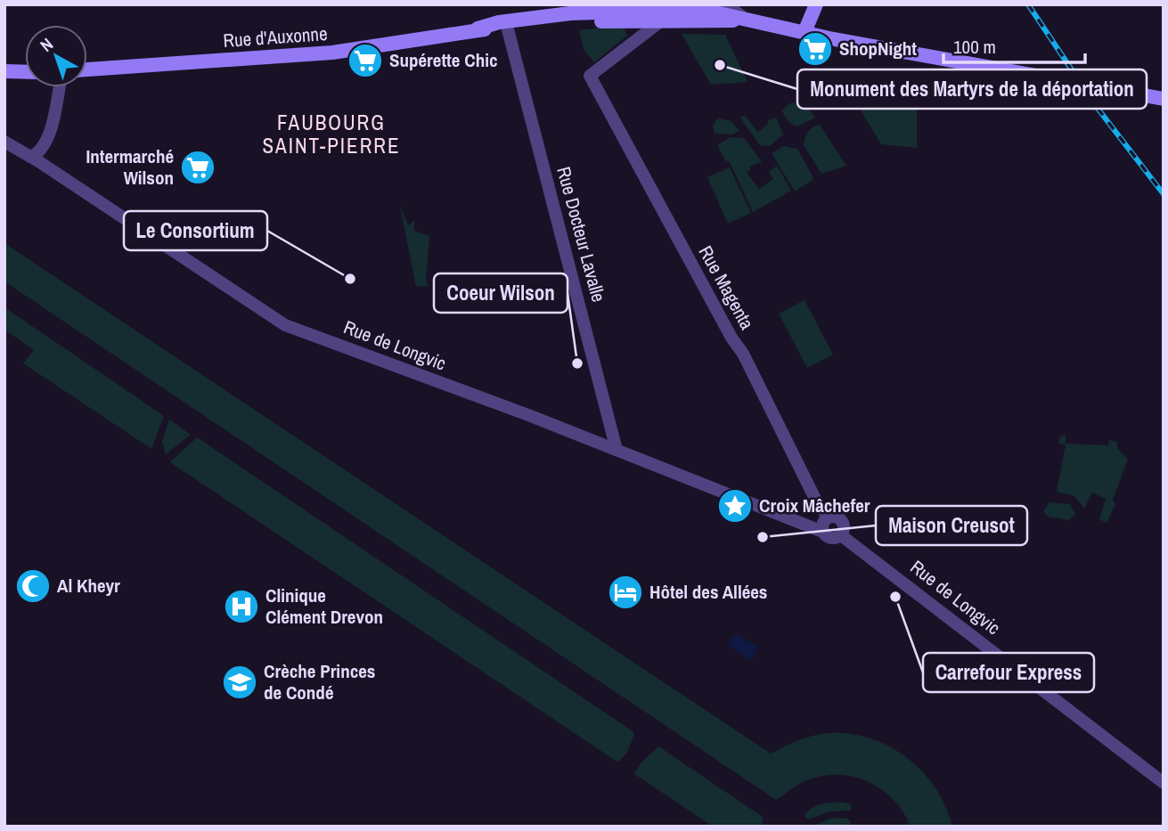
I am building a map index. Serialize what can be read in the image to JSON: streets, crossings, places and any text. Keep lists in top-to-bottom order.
{
  "streets": {
    "main road": ["Rue d'Auxonne"],
    "street": ["Rue Docteur Lavalle", "Rue Magenta", "Rue de Longvic"]
  },
  "crossings": [
    ["Rue d'Auxonne", "Rue Docteur Lavalle"],
    ["Rue Docteur Lavalle", "Rue de Longvic"],
    ["Rue Magenta", "Rue de Longvic"]
  ],
  "districts": ["FAUBOURG SAINT-PIERRE"],
  "places": {
    "supermarket": ["ShopNight", "Supérette Chic", "Intermarché Wilson"],
    "other": [
      "Monument des Martyrs de la déportation",
      "Le Consortium",
      "Coeur Wilson",
      "Maison Creusot",
      "Carrefour Express"
    ],
    "place": ["Croix Mâchefer"],
    "mosque": ["Al Kheyr"],
    "hotel": ["Hôtel des Allées"],
    "hospital": ["Clinique Clément Drevon"],
    "school or university": ["Crèche Princes de Condé"]
  },
  "scale_bar": "100 m",
  "north": "top left"
}
